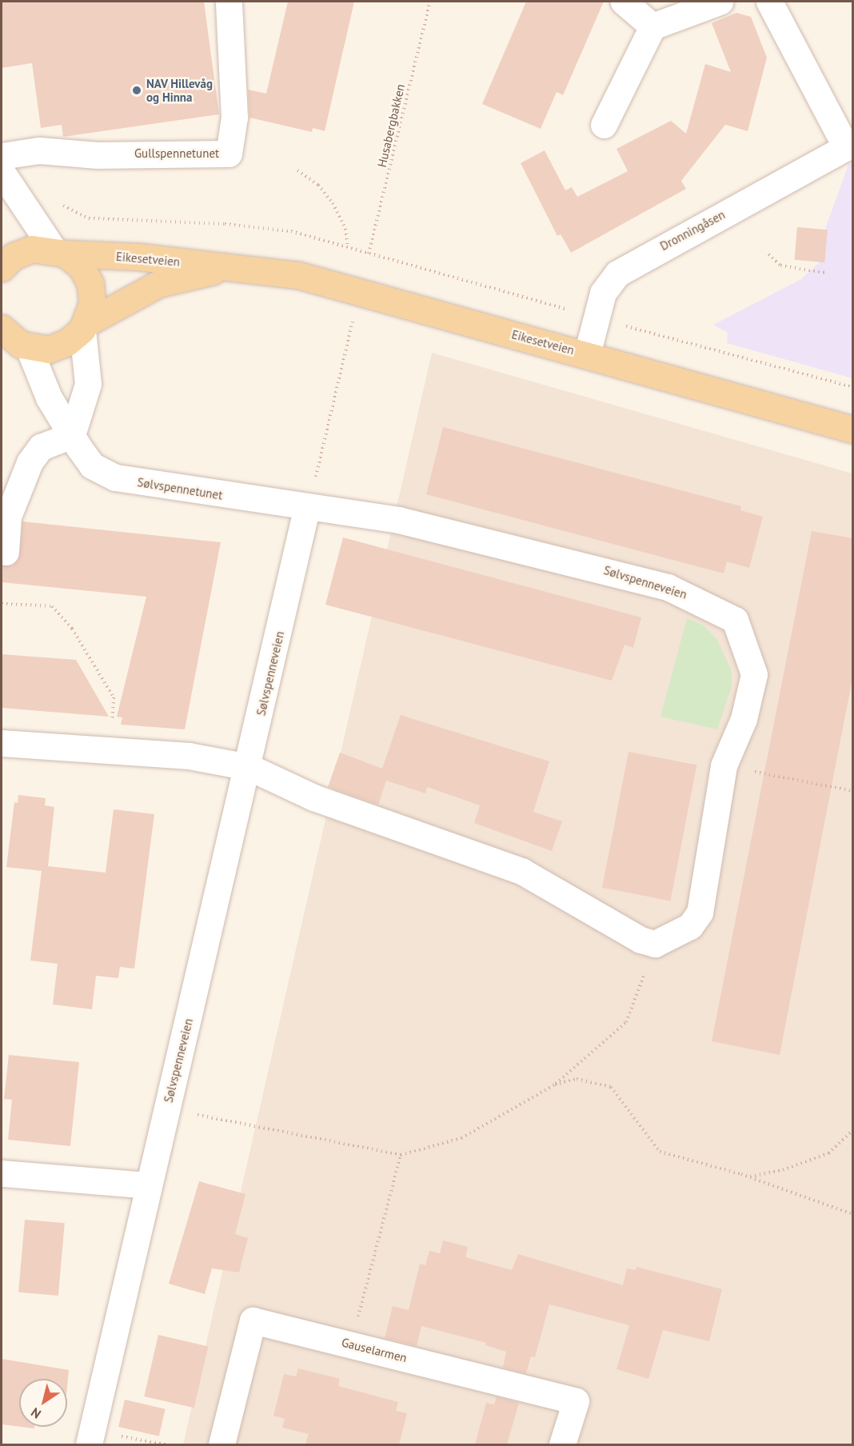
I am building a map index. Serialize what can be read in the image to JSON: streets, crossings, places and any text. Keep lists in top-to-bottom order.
{
  "streets": {
    "main road": ["Eikesetveien"],
    "street": [
      "Gullspennetunet",
      "Dronningåsen",
      "Sølvspennetunet",
      "Sølvspenneveien",
      "Gauselarmen"
    ],
    "path": ["Husabergbakken"]
  },
  "crossings": [
    ["Dronningåsen", "Eikesetveien"],
    ["Eikesetveien", "Sølvspennetunet"],
    ["Sølvspennetunet", "Sølvspenneveien"]
  ],
  "places": ["NAV Hillevåg og Hinna"],
  "north": "bottom left"
}
